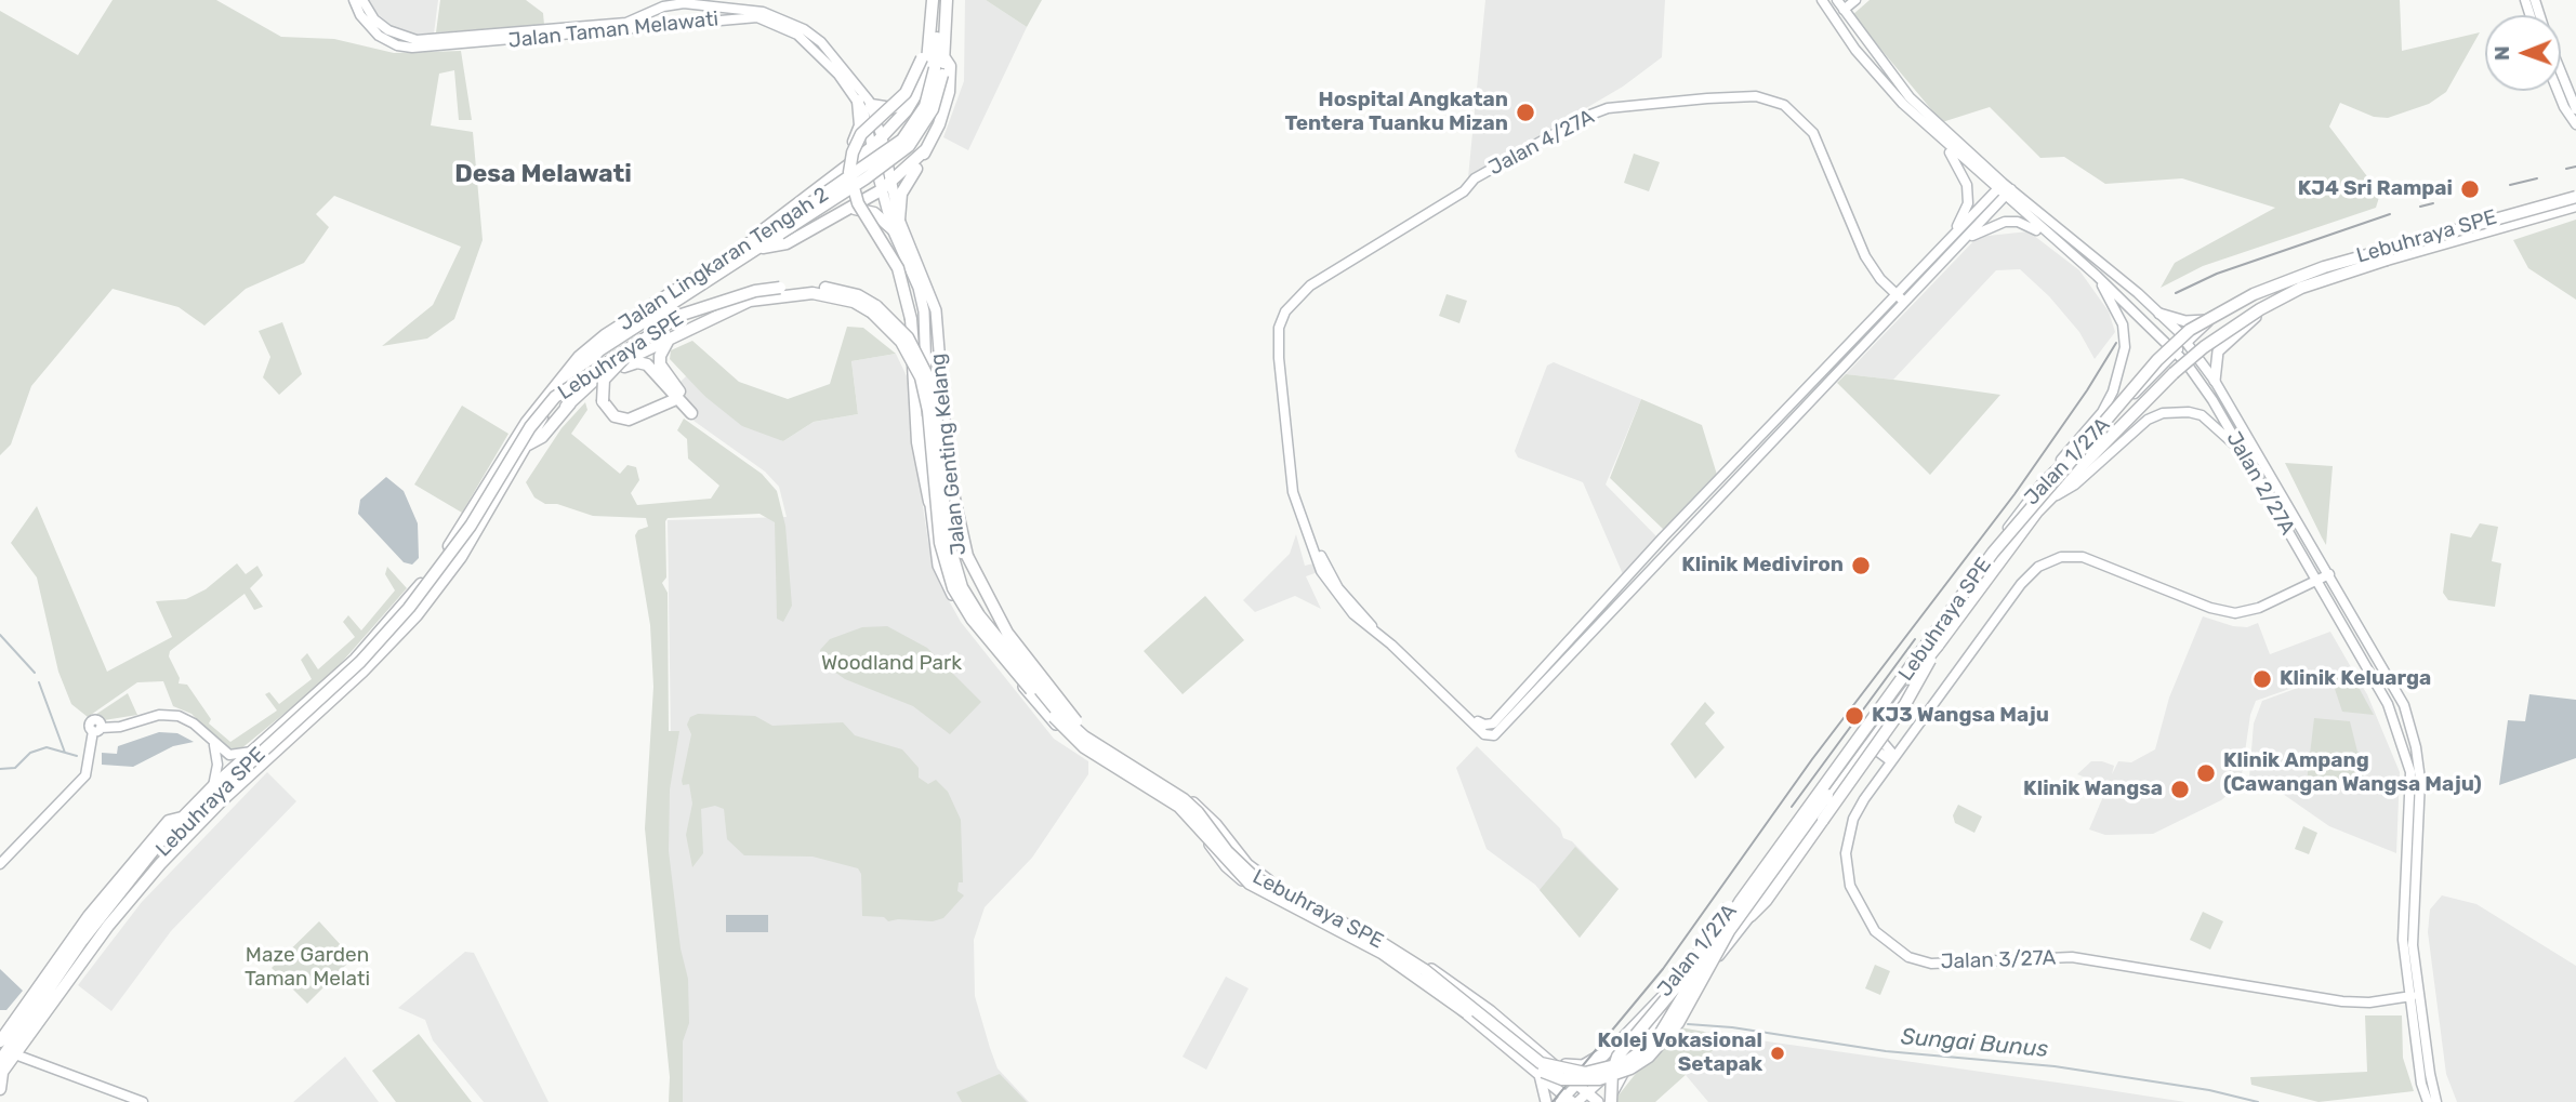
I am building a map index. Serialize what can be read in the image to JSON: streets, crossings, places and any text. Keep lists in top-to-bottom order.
{
  "streets": {
    "highway": ["Lebuhraya SPE", "Jalan Lingkaran Tengah 2"],
    "main road": [
      "Jalan Taman Melawati",
      "Jalan 4/27A",
      "Jalan Genting Kelang",
      "Jalan 1/27A",
      "Jalan 2/27A",
      "Jalan 3/27A"
    ]
  },
  "crossings": [
    ["Jalan 4/27A", "Jalan 2/27A"],
    ["Lebuhraya SPE", "Jalan Lingkaran Tengah 2"],
    ["Lebuhraya SPE", "Jalan 1/27A"],
    ["Jalan Genting Kelang", "Jalan 1/27A"],
    ["Jalan 1/27A", "Jalan 2/27A"],
    ["Jalan 2/27A", "Jalan 3/27A"]
  ],
  "districts": ["Desa Melawati"],
  "water": ["Sungai Bunus"],
  "parks": ["Woodland Park", "Maze Garden Taman Melati"],
  "places": [
    "Hospital Angkatan Tentera Tuanku Mizan",
    "KJ4 Sri Rampai",
    "Klinik Mediviron",
    "Klinik Keluarga",
    "KJ3 Wangsa Maju",
    "Klinik Ampang (Cawangan Wangsa Maju)",
    "Klinik Wangsa",
    "Kolej Vokasional Setapak"
  ],
  "north": "left"
}
